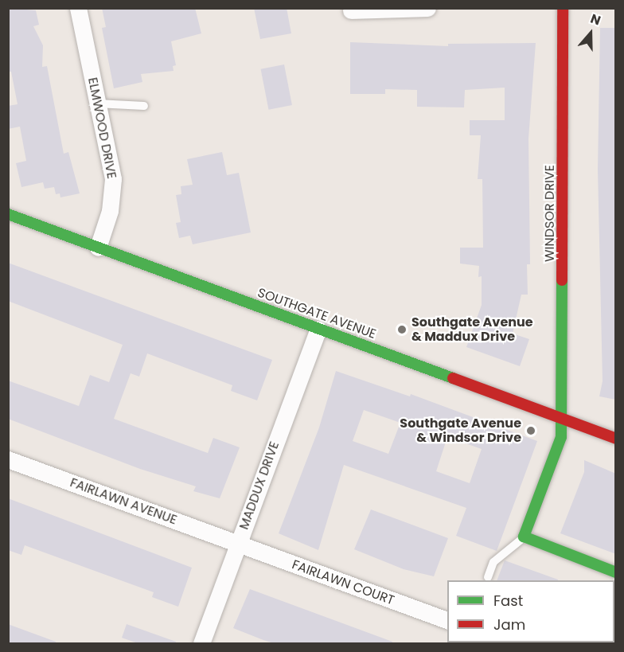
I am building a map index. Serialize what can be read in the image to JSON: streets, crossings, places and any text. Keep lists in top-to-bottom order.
{
  "streets": {
    "street": [
      "ELMWOOD DRIVE",
      "WINDSOR DRIVE",
      "SOUTHGATE AVENUE",
      "MADDUX DRIVE",
      "FAIRLAWN AVENUE",
      "FAIRLAWN COURT"
    ]
  },
  "crossings": [
    ["ELMWOOD DRIVE", "SOUTHGATE AVENUE"],
    ["WINDSOR DRIVE", "SOUTHGATE AVENUE"],
    ["SOUTHGATE AVENUE", "MADDUX DRIVE"],
    ["MADDUX DRIVE", "FAIRLAWN AVENUE"],
    ["MADDUX DRIVE", "FAIRLAWN COURT"],
    ["FAIRLAWN AVENUE", "FAIRLAWN COURT"]
  ],
  "places": ["Southgate Avenue & Maddux Drive", "Southgate Avenue & Windsor Drive"],
  "legend": ["Fast", "Jam"],
  "north": "top"
}
